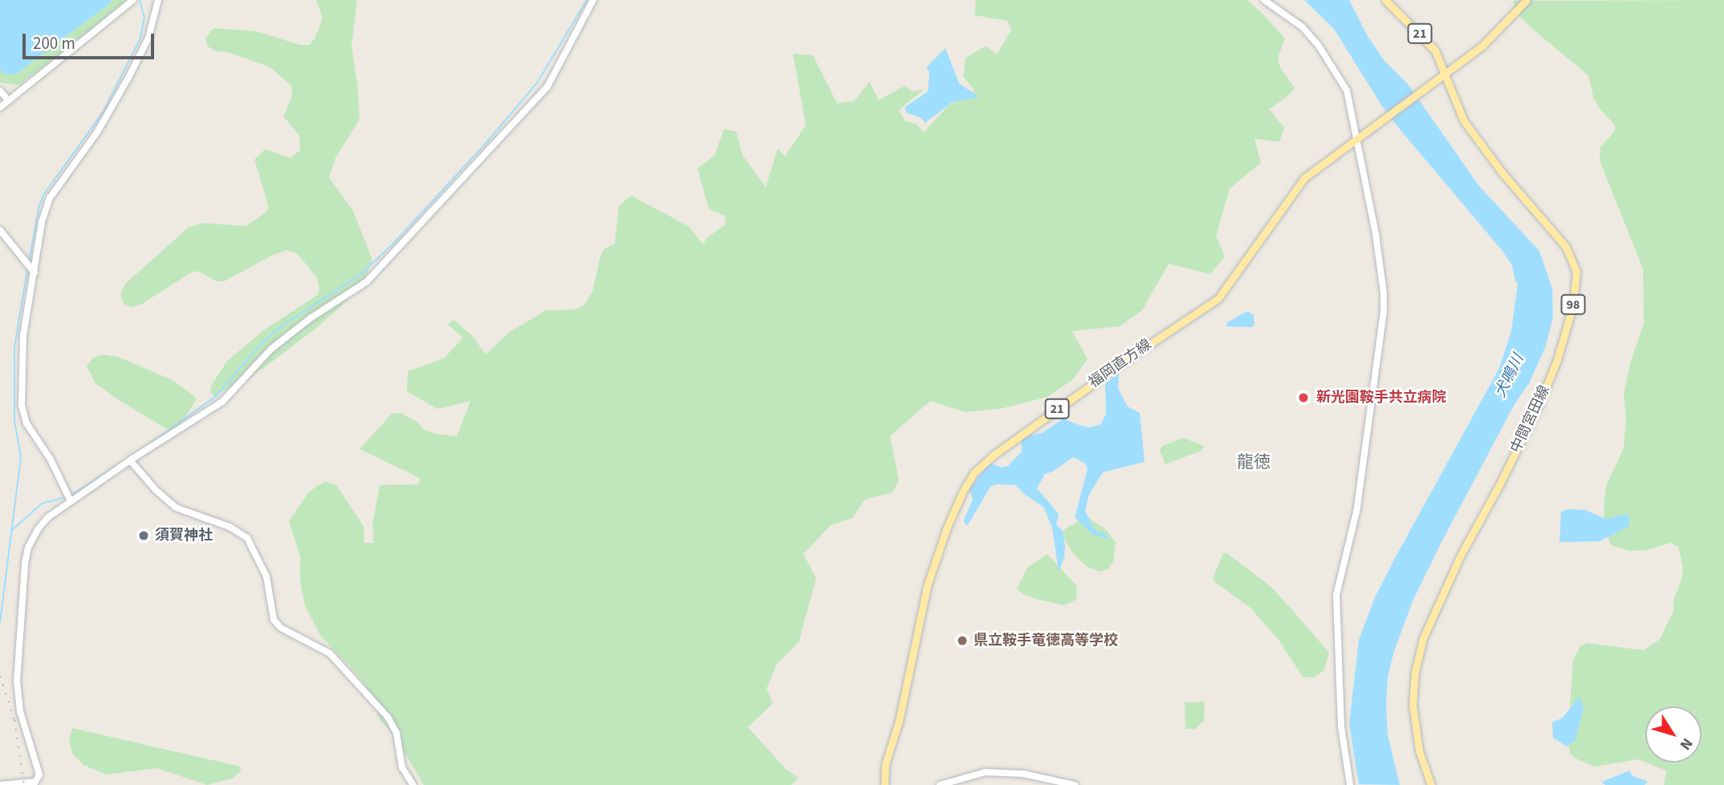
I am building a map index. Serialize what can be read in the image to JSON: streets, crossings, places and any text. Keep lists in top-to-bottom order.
{
  "streets": {
    "main road": [
      "21",
      "98",
      "福岡直方線",
      "中間宮田線"
    ]
  },
  "crossings": [
    ["21", "福岡直方線"],
    ["21", "中間宮田線"],
    ["福岡直方線", "中間宮田線"]
  ],
  "districts": ["龍徳"],
  "water": ["犬鳴川"],
  "places": ["新光園鞍手共立病院", "須賀神社", "県立鞍手竜徳高等学校"],
  "scale_bar": "200 m",
  "north": "bottom right"
}
